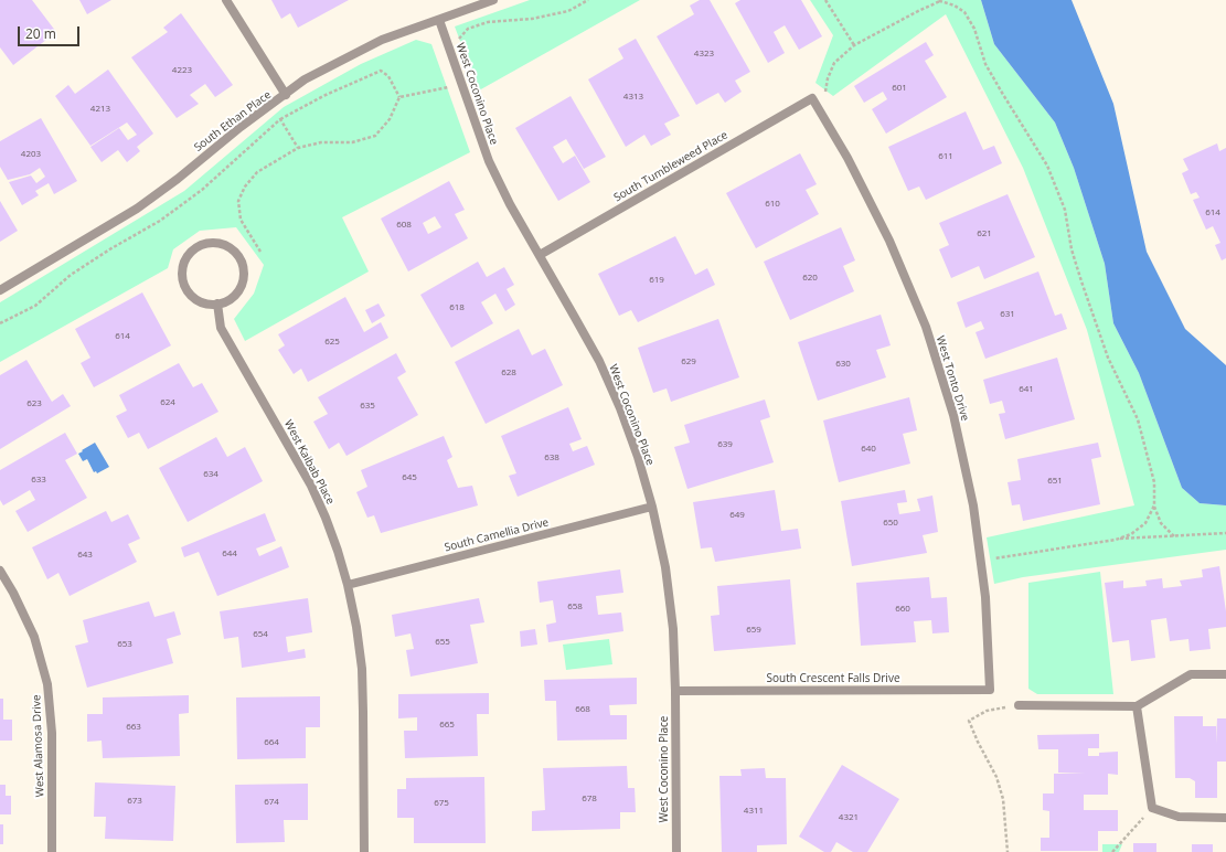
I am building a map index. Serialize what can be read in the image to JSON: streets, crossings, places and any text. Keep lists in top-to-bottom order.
{
  "streets": {
    "street": [
      "West Coconino Place",
      "South Ethan Place",
      "South Tumbleweed Place",
      "West Tonto Drive",
      "West Kaibab Place",
      "South Camellia Drive",
      "South Crescent Falls Drive",
      "West Alamosa Drive"
    ]
  },
  "crossings": [
    ["West Coconino Place", "South Ethan Place"],
    ["West Coconino Place", "South Tumbleweed Place"],
    ["West Coconino Place", "South Camellia Drive"],
    ["West Coconino Place", "South Crescent Falls Drive"],
    ["South Tumbleweed Place", "West Tonto Drive"],
    ["West Tonto Drive", "South Crescent Falls Drive"],
    ["West Kaibab Place", "South Camellia Drive"]
  ],
  "house_numbers": [
    "4323",
    "4223",
    "601",
    "4313",
    "4213",
    "4203",
    "611",
    "610",
    "614",
    "608",
    "621",
    "620",
    "619",
    "618",
    "631",
    "614",
    "625",
    "629",
    "630",
    "628",
    "641",
    "624",
    "623",
    "635",
    "639",
    "640",
    "638",
    "634",
    "645",
    "633",
    "651",
    "649",
    "650",
    "644",
    "643",
    "658",
    "660",
    "659",
    "654",
    "655",
    "653",
    "668",
    "665",
    "663",
    "664",
    "678",
    "673",
    "674",
    "675",
    "4311",
    "4321"
  ],
  "scale_bar": "20 m"
}
